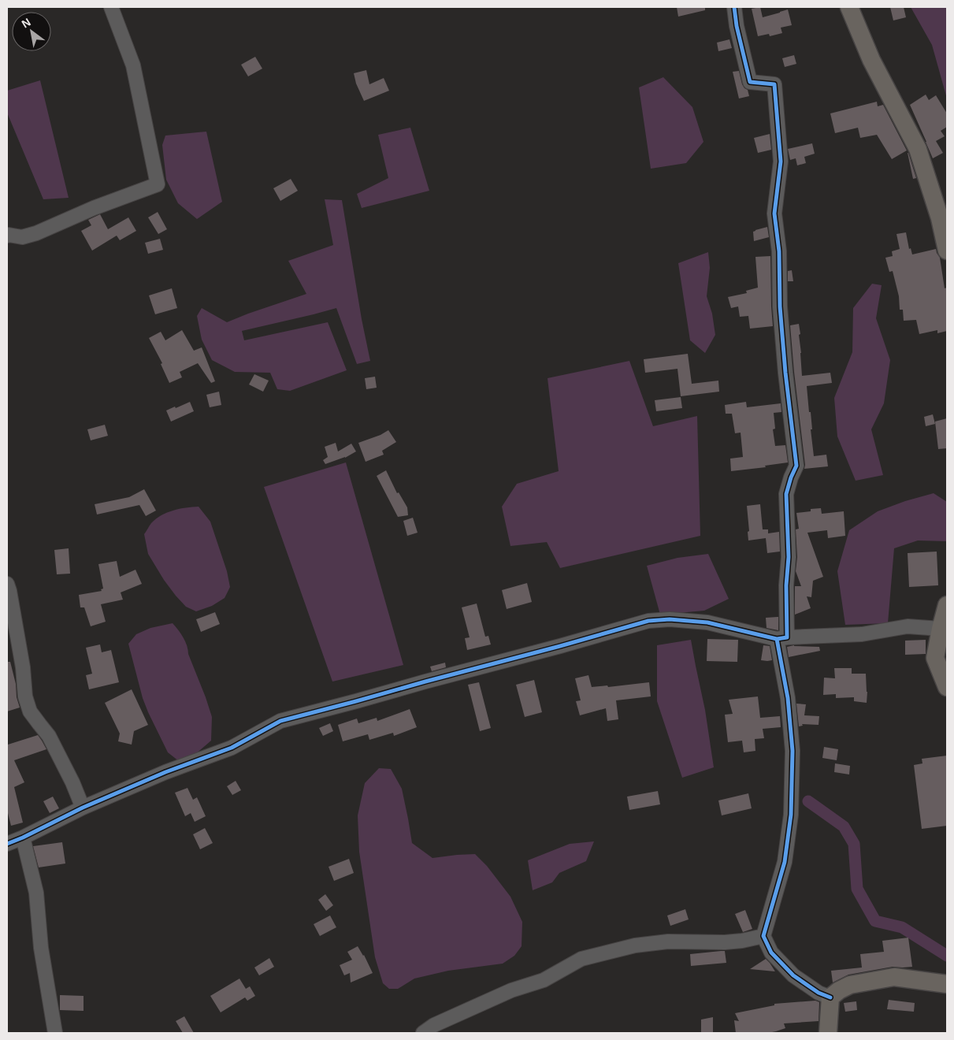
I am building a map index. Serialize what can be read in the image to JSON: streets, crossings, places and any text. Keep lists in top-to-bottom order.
{
  "north": "top left"
}
